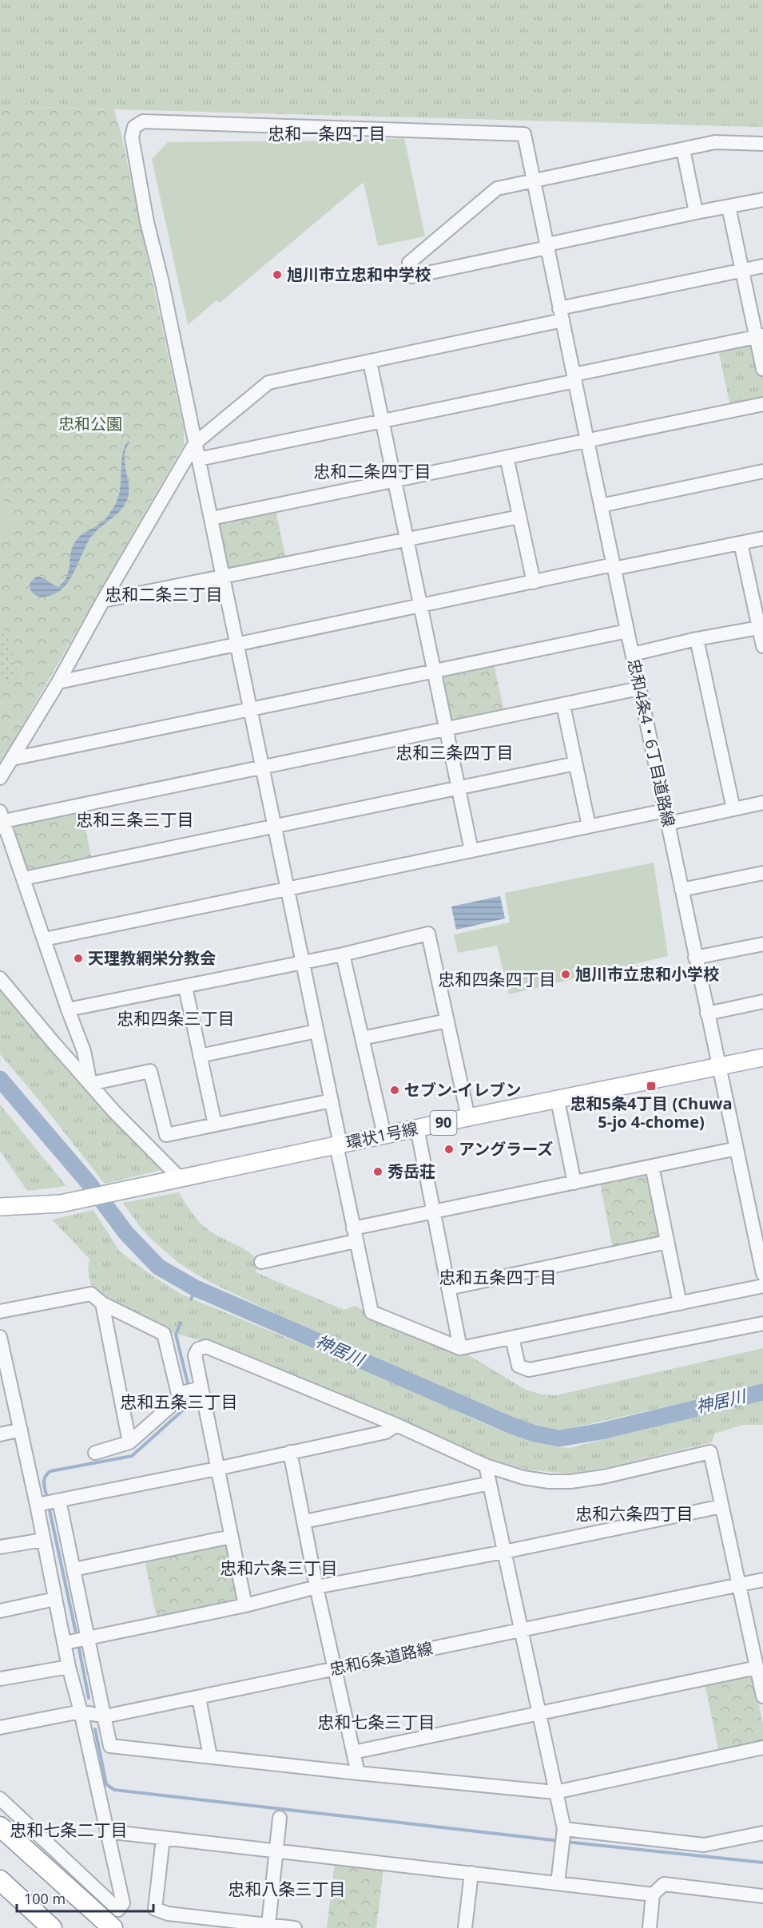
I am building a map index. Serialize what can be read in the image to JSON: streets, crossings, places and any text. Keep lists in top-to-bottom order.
{
  "streets": {
    "main road": ["90", "環状1号線"],
    "street": ["忠和4条4・6丁目道路線", "忠和6条道路線"]
  },
  "crossings": [
    ["忠和4条4・6丁目道路線", "環状1号線"]
  ],
  "districts": [
    "忠和一条四丁目",
    "忠和二条四丁目",
    "忠和二条三丁目",
    "忠和三条四丁目",
    "忠和三条三丁目",
    "忠和四条四丁目",
    "忠和四条三丁目",
    "忠和五条四丁目",
    "忠和五条三丁目",
    "忠和六条四丁目",
    "忠和六条三丁目",
    "忠和七条三丁目",
    "忠和七条二丁目",
    "忠和八条三丁目"
  ],
  "water": ["神居川"],
  "parks": ["忠和公園"],
  "places": {
    "other": [
      "旭川市立忠和中学校",
      "天理教網栄分教会",
      "旭川市立忠和小学校",
      "セブン-イレブン",
      "アングラーズ",
      "秀岳荘"
    ],
    "transit": ["忠和5条4丁目 (Chuwa 5-jo 4-chome)"]
  },
  "scale_bar": "100 m"
}
